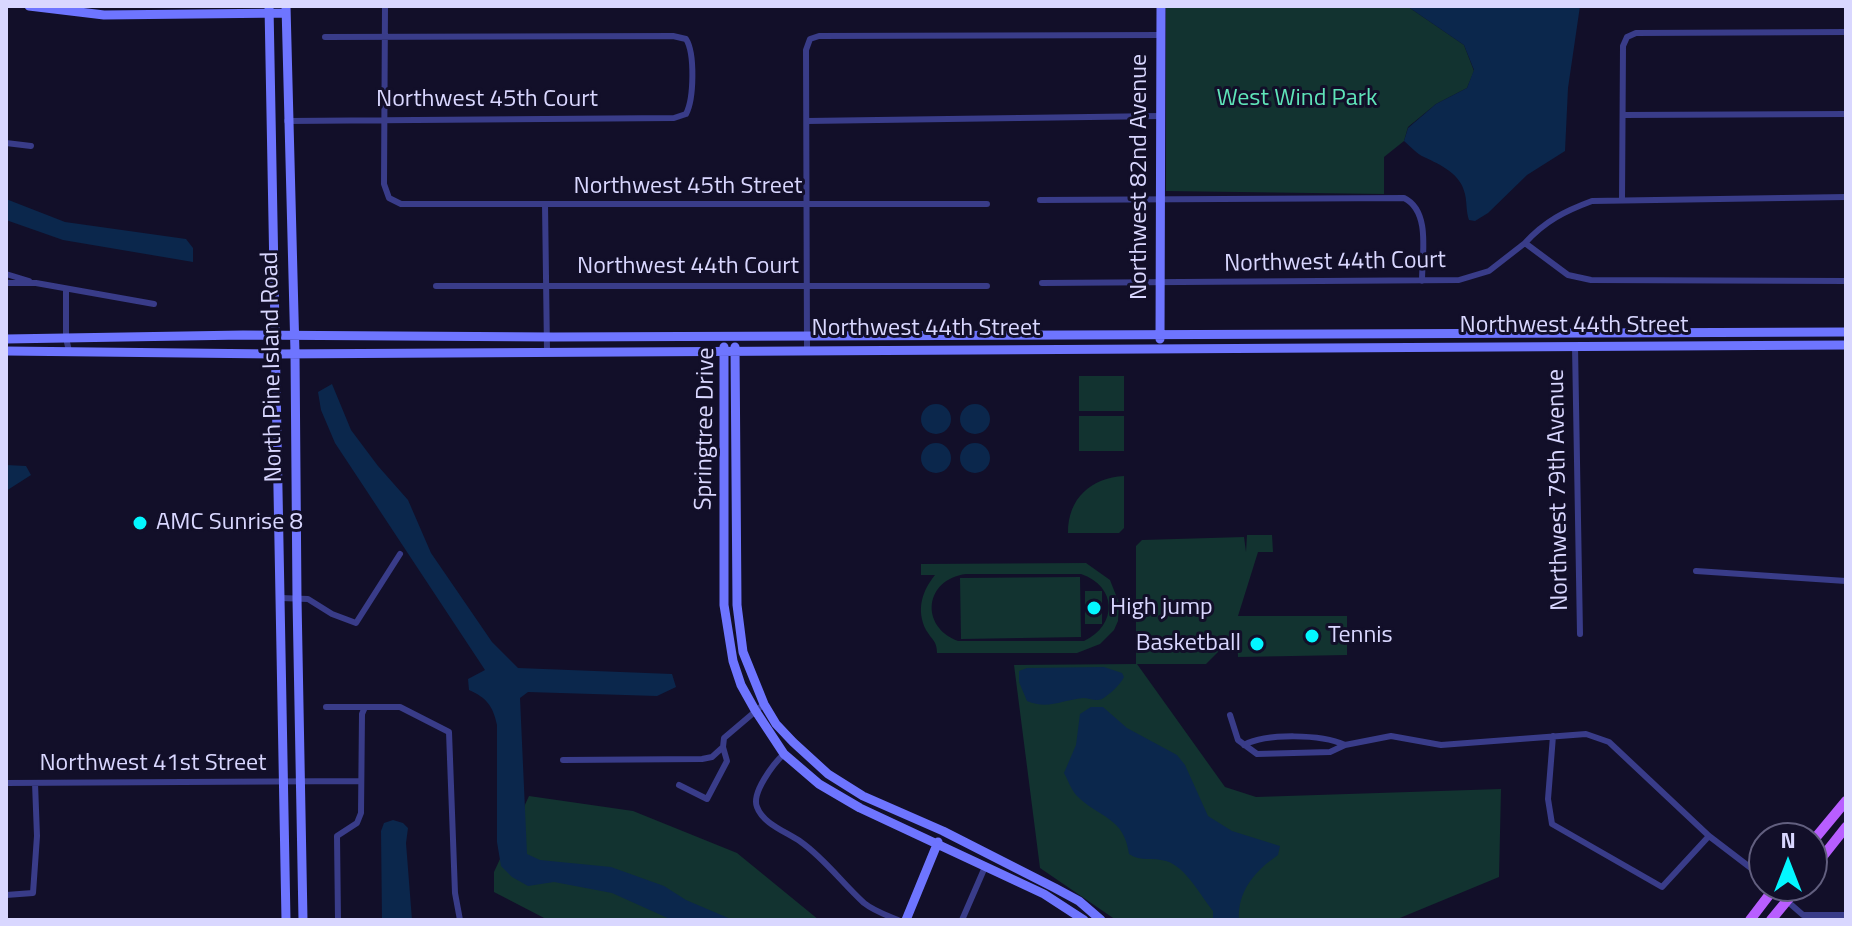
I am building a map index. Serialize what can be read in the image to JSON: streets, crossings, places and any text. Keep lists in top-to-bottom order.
{
  "streets": {
    "street": [
      "Northwest 45th Court",
      "Northwest 82nd Avenue",
      "Northwest 45th Street",
      "Northwest 44th Court",
      "Northwest 44th Street",
      "North Pine Island Road",
      "Springtree Drive",
      "Northwest 79th Avenue",
      "Northwest 41st Street"
    ]
  },
  "crossings": [
    ["Northwest 45th Court", "Northwest 45th Street"],
    ["Northwest 45th Court", "North Pine Island Road"],
    ["Northwest 82nd Avenue", "Northwest 44th Court"],
    ["Northwest 82nd Avenue", "Northwest 44th Street"],
    ["Northwest 44th Street", "North Pine Island Road"],
    ["Northwest 44th Street", "Springtree Drive"],
    ["Northwest 44th Street", "Northwest 79th Avenue"],
    ["North Pine Island Road", "Northwest 41st Street"]
  ],
  "parks": ["West Wind Park"],
  "places": [
    "AMC Sunrise 8",
    "High jump",
    "Tennis",
    "Basketball"
  ],
  "north": "top"
}
